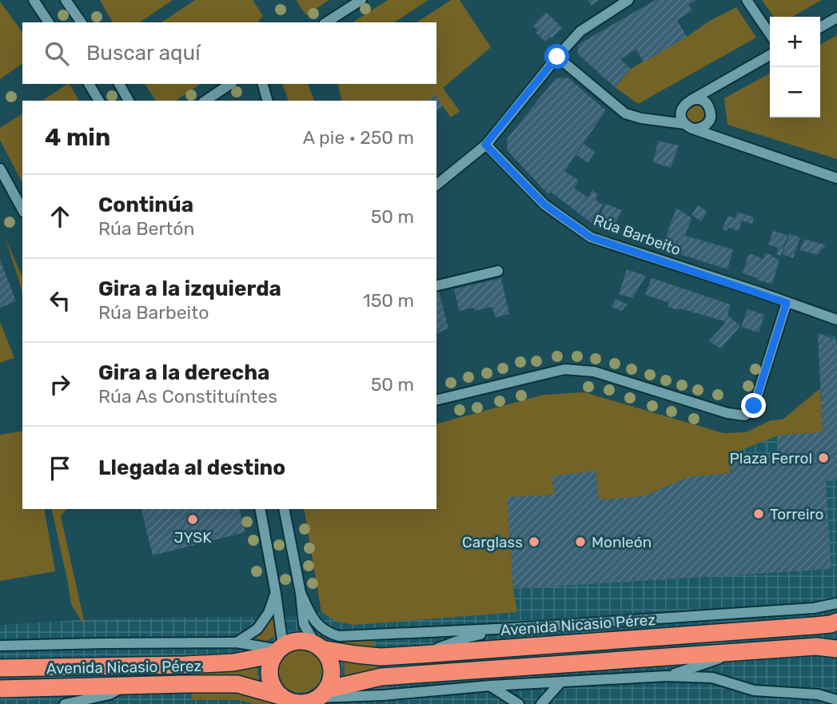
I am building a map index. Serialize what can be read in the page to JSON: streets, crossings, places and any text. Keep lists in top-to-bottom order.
{
  "streets": {
    "highway": ["Avenida Nicasio Pérez"],
    "street": ["Rúa Barbeito"]
  },
  "places": [
    "Plaza Ferrol",
    "Torreiro",
    "JYSK",
    "Carglass",
    "Monleón"
  ],
  "page": {
    "map_buttons": ["+", "−"],
    "search": "Buscar aquí",
    "heading": ["4 min", "A pie · 250 m"],
    "list": [
      ["Continúa", "Rúa Bertón", "50 m"],
      ["Gira a la izquierda", "Rúa Barbeito", "150 m"],
      ["Gira a la derecha", "Rúa As Constituíntes", "50 m"],
      "Llegada al destino"
    ]
  }
}
